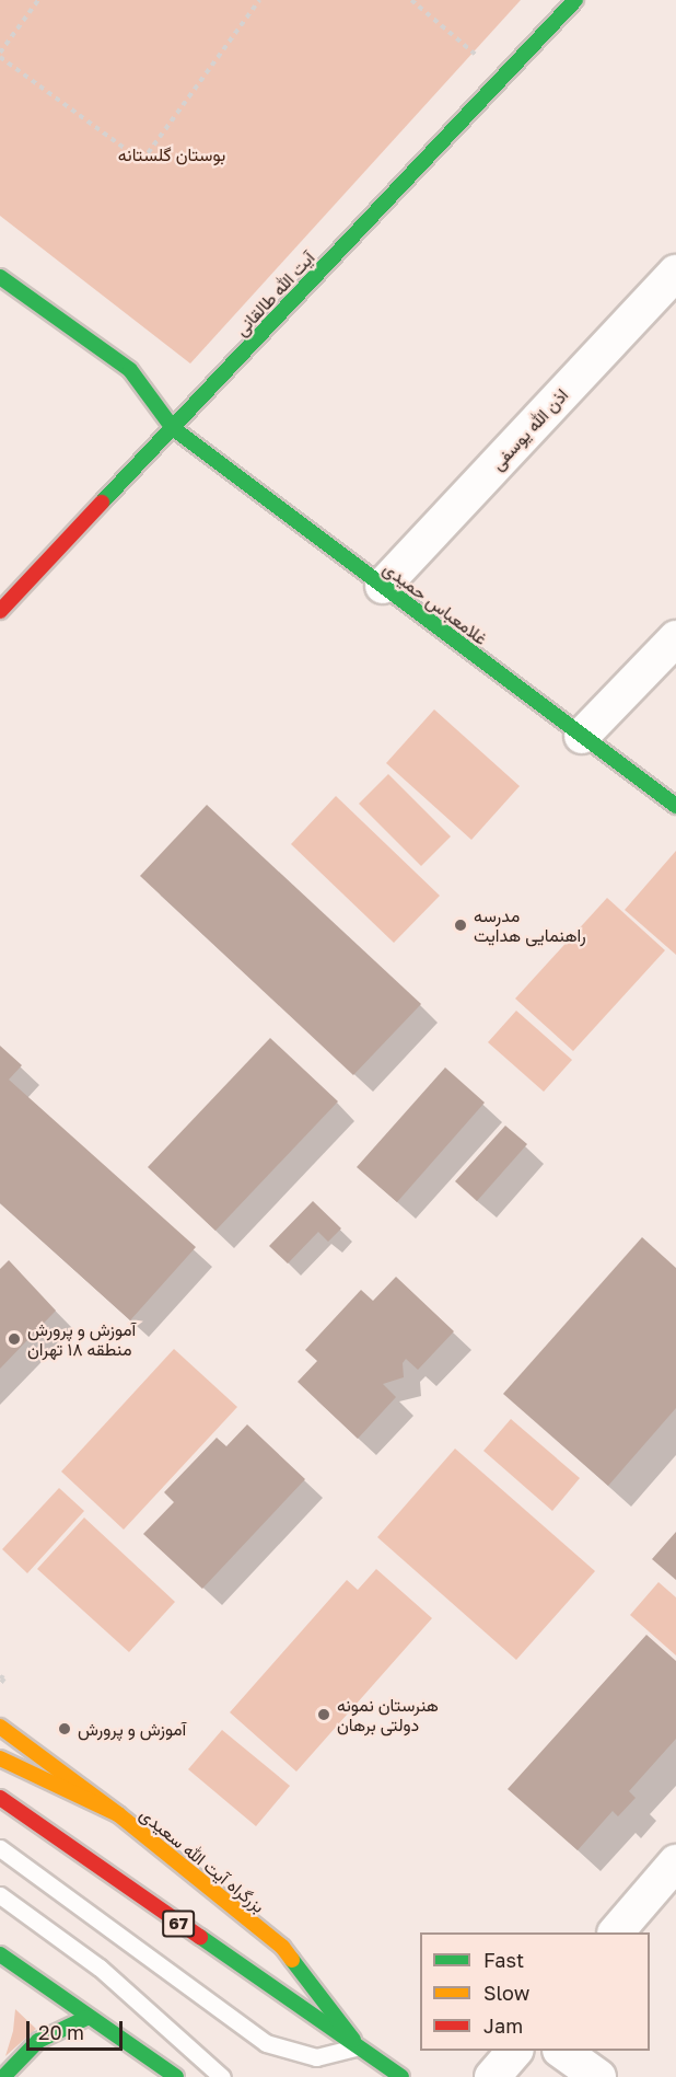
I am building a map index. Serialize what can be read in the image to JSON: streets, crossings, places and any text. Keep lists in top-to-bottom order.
{
  "streets": {
    "main road": [
      "آیت الله طالقانی",
      "غلامعباس حمیدی",
      "بزرگراه آیت الله سعیدی",
      "67"
    ],
    "street": ["اذن الله یوسفی"]
  },
  "crossings": [
    ["آیت الله طالقانی", "غلامعباس حمیدی"],
    ["اذن الله یوسفی", "غلامعباس حمیدی"]
  ],
  "parks": ["بوستان گلستانه"],
  "places": [
    "مدرسه راهنمایی هدایت",
    "آموزش و پرورش منطقه ۱۸ تهران",
    "هنرستان نمونه دولتی برهان",
    "آموزش و پرورش"
  ],
  "legend": ["Fast", "Slow", "Jam"],
  "scale_bar": "20 m"
}
